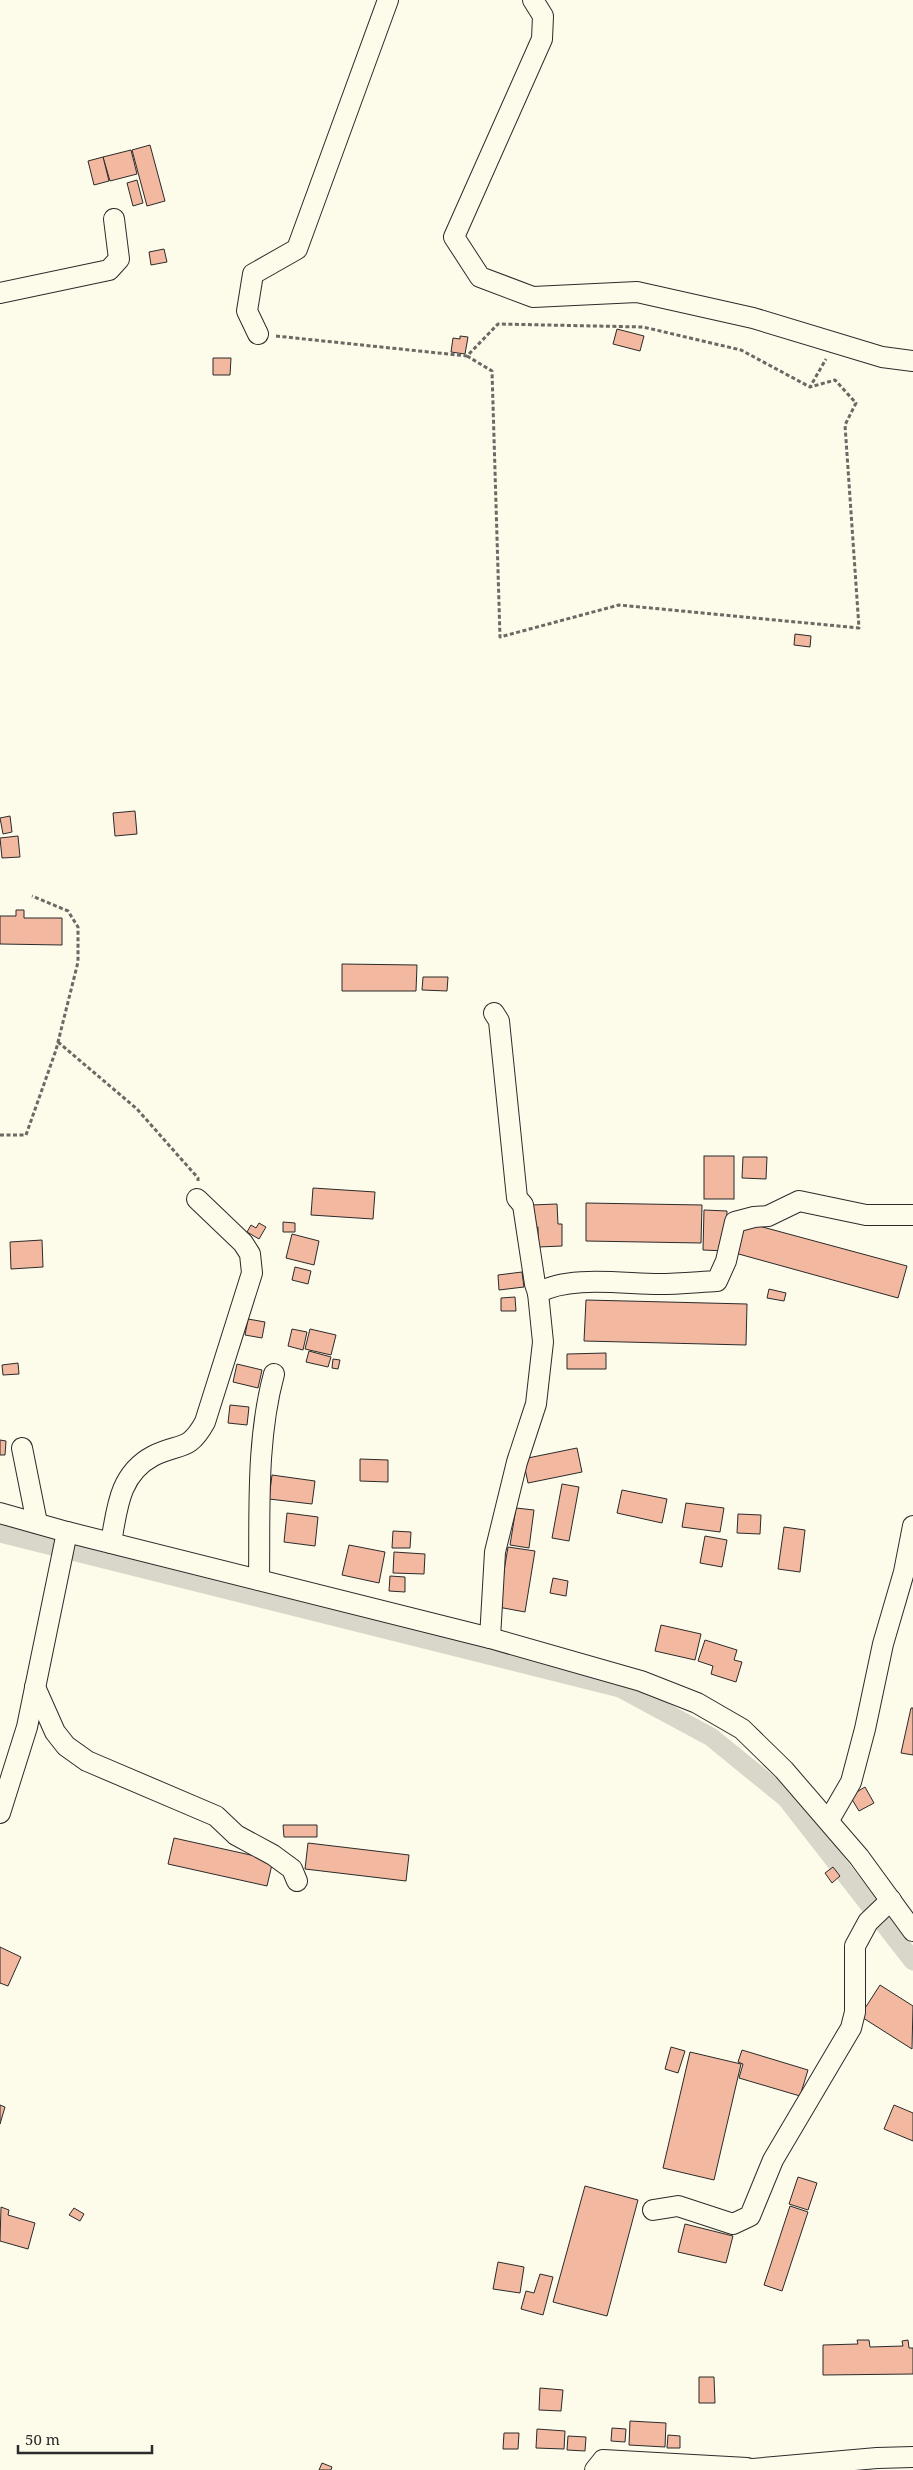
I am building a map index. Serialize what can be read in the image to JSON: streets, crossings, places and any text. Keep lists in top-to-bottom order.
{
  "scale_bar": "50 m"
}
